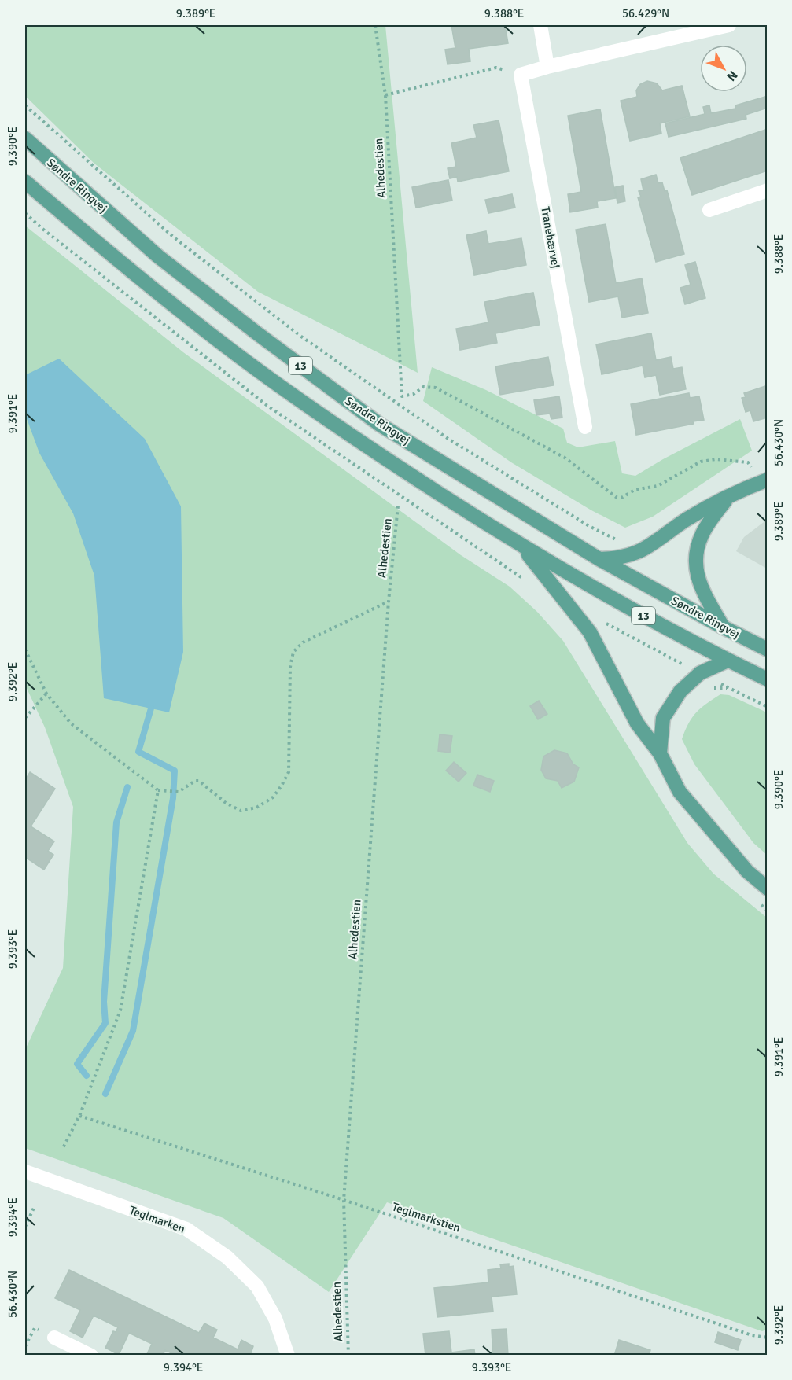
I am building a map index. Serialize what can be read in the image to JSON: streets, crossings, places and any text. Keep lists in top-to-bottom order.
{
  "streets": {
    "main road": ["Søndre Ringvej", "13"],
    "street": ["Tranebærvej", "Teglmarken"],
    "path": ["Alhedestien", "Teglmarkstien"]
  },
  "crossings": [
    ["Alhedestien", "Teglmarkstien"]
  ],
  "north": "bottom right",
  "coordinates": [
    "9.389°E",
    "9.388°E",
    "56.429°N",
    "9.390°E",
    "9.391°E",
    "56.430°N",
    "9.392°E",
    "9.393°E",
    "9.394°E"
  ]
}
